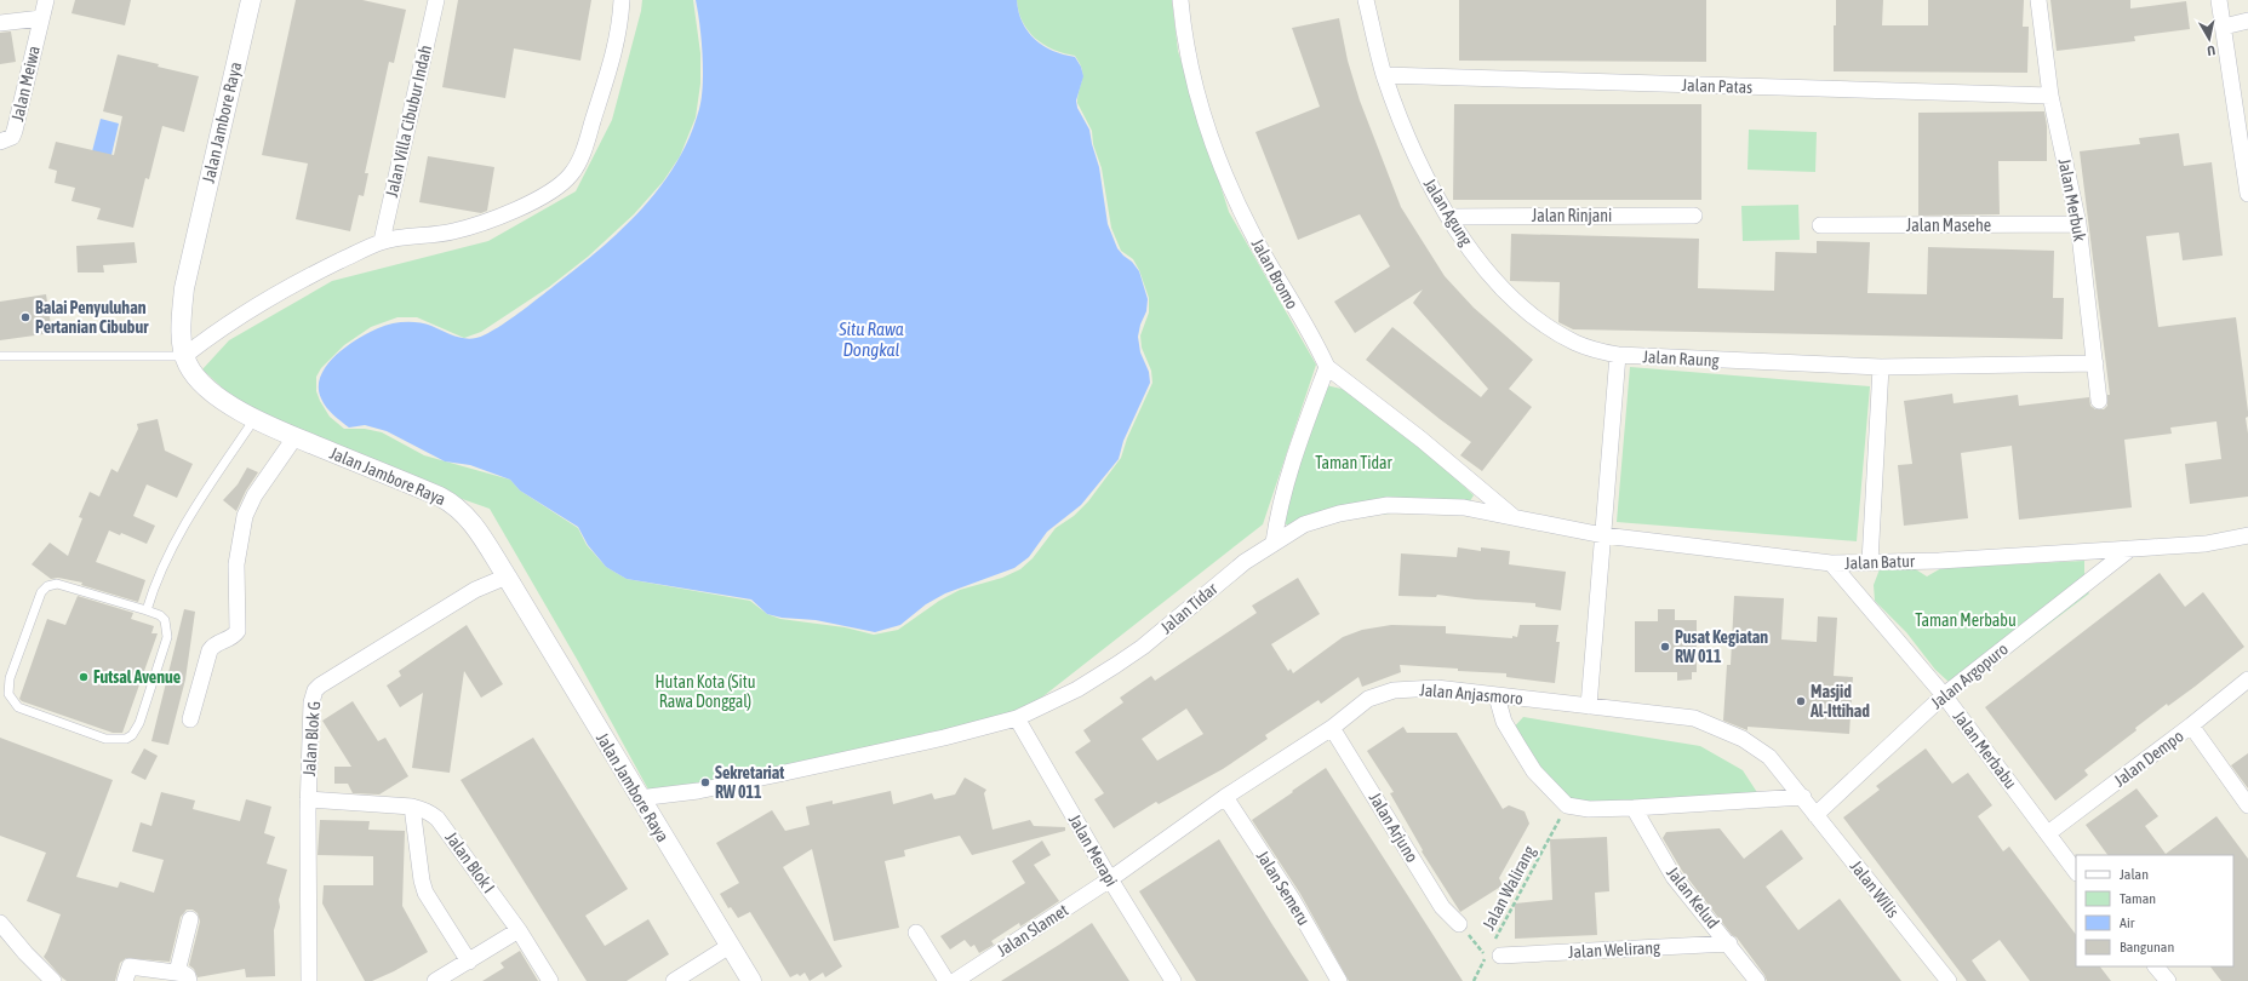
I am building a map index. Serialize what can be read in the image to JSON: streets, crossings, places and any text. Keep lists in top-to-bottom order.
{
  "streets": {
    "street": [
      "Jalan Meiwa",
      "Jalan Patas",
      "Jalan Villa Cibubur Indah",
      "Jalan Jambore Raya",
      "Jalan Merbuk",
      "Jalan Agung",
      "Jalan Rinjani",
      "Jalan Masehe",
      "Jalan Bromo",
      "Jalan Raung",
      "Jalan Batur",
      "Jalan Tidar",
      "Jalan Argopuro",
      "Jalan Anjasmoro",
      "Jalan Blok G",
      "Jalan Merbabu",
      "Jalan Dempo",
      "Jalan Arjuno",
      "Jalan Merapi",
      "Jalan Blok I",
      "Jalan Semeru",
      "Jalan Wilis",
      "Jalan Kelud",
      "Jalan Slamet",
      "Jalan Welirang"
    ],
    "path": ["Jalan Walirang"]
  },
  "crossings": [
    ["Jalan Patas", "Jalan Merbuk"],
    ["Jalan Patas", "Jalan Agung"],
    ["Jalan Jambore Raya", "Jalan Tidar"],
    ["Jalan Jambore Raya", "Jalan Blok G"],
    ["Jalan Merbuk", "Jalan Masehe"],
    ["Jalan Merbuk", "Jalan Raung"],
    ["Jalan Agung", "Jalan Rinjani"],
    ["Jalan Agung", "Jalan Raung"],
    ["Jalan Raung", "Jalan Batur"],
    ["Jalan Raung", "Jalan Anjasmoro"],
    ["Jalan Batur", "Jalan Tidar"],
    ["Jalan Batur", "Jalan Argopuro"],
    ["Jalan Batur", "Jalan Merbabu"],
    ["Jalan Tidar", "Jalan Merapi"],
    ["Jalan Argopuro", "Jalan Merbabu"],
    ["Jalan Argopuro", "Jalan Wilis"],
    ["Jalan Anjasmoro", "Jalan Arjuno"],
    ["Jalan Anjasmoro", "Jalan Merapi"],
    ["Jalan Anjasmoro", "Jalan Semeru"],
    ["Jalan Anjasmoro", "Jalan Wilis"],
    ["Jalan Anjasmoro", "Jalan Slamet"],
    ["Jalan Blok G", "Jalan Blok I"],
    ["Jalan Merbabu", "Jalan Dempo"],
    ["Jalan Merapi", "Jalan Slamet"],
    ["Jalan Walirang", "Jalan Welirang"],
    ["Jalan Kelud", "Jalan Welirang"]
  ],
  "water": ["Situ Rawa Dongkal"],
  "parks": ["Taman Tidar", "Taman Merbabu", "Hutan Kota (Situ Rawa Donggal)"],
  "places": [
    "Balai Penyuluhan Pertanian Cibubur",
    "Pusat Kegiatan RW 011",
    "Futsal Avenue",
    "Masjid Al-Ittihad",
    "Sekretariat RW 011"
  ],
  "legend": [
    "Jalan",
    "Taman",
    "Air",
    "Bangunan"
  ],
  "north": "bottom"
}
